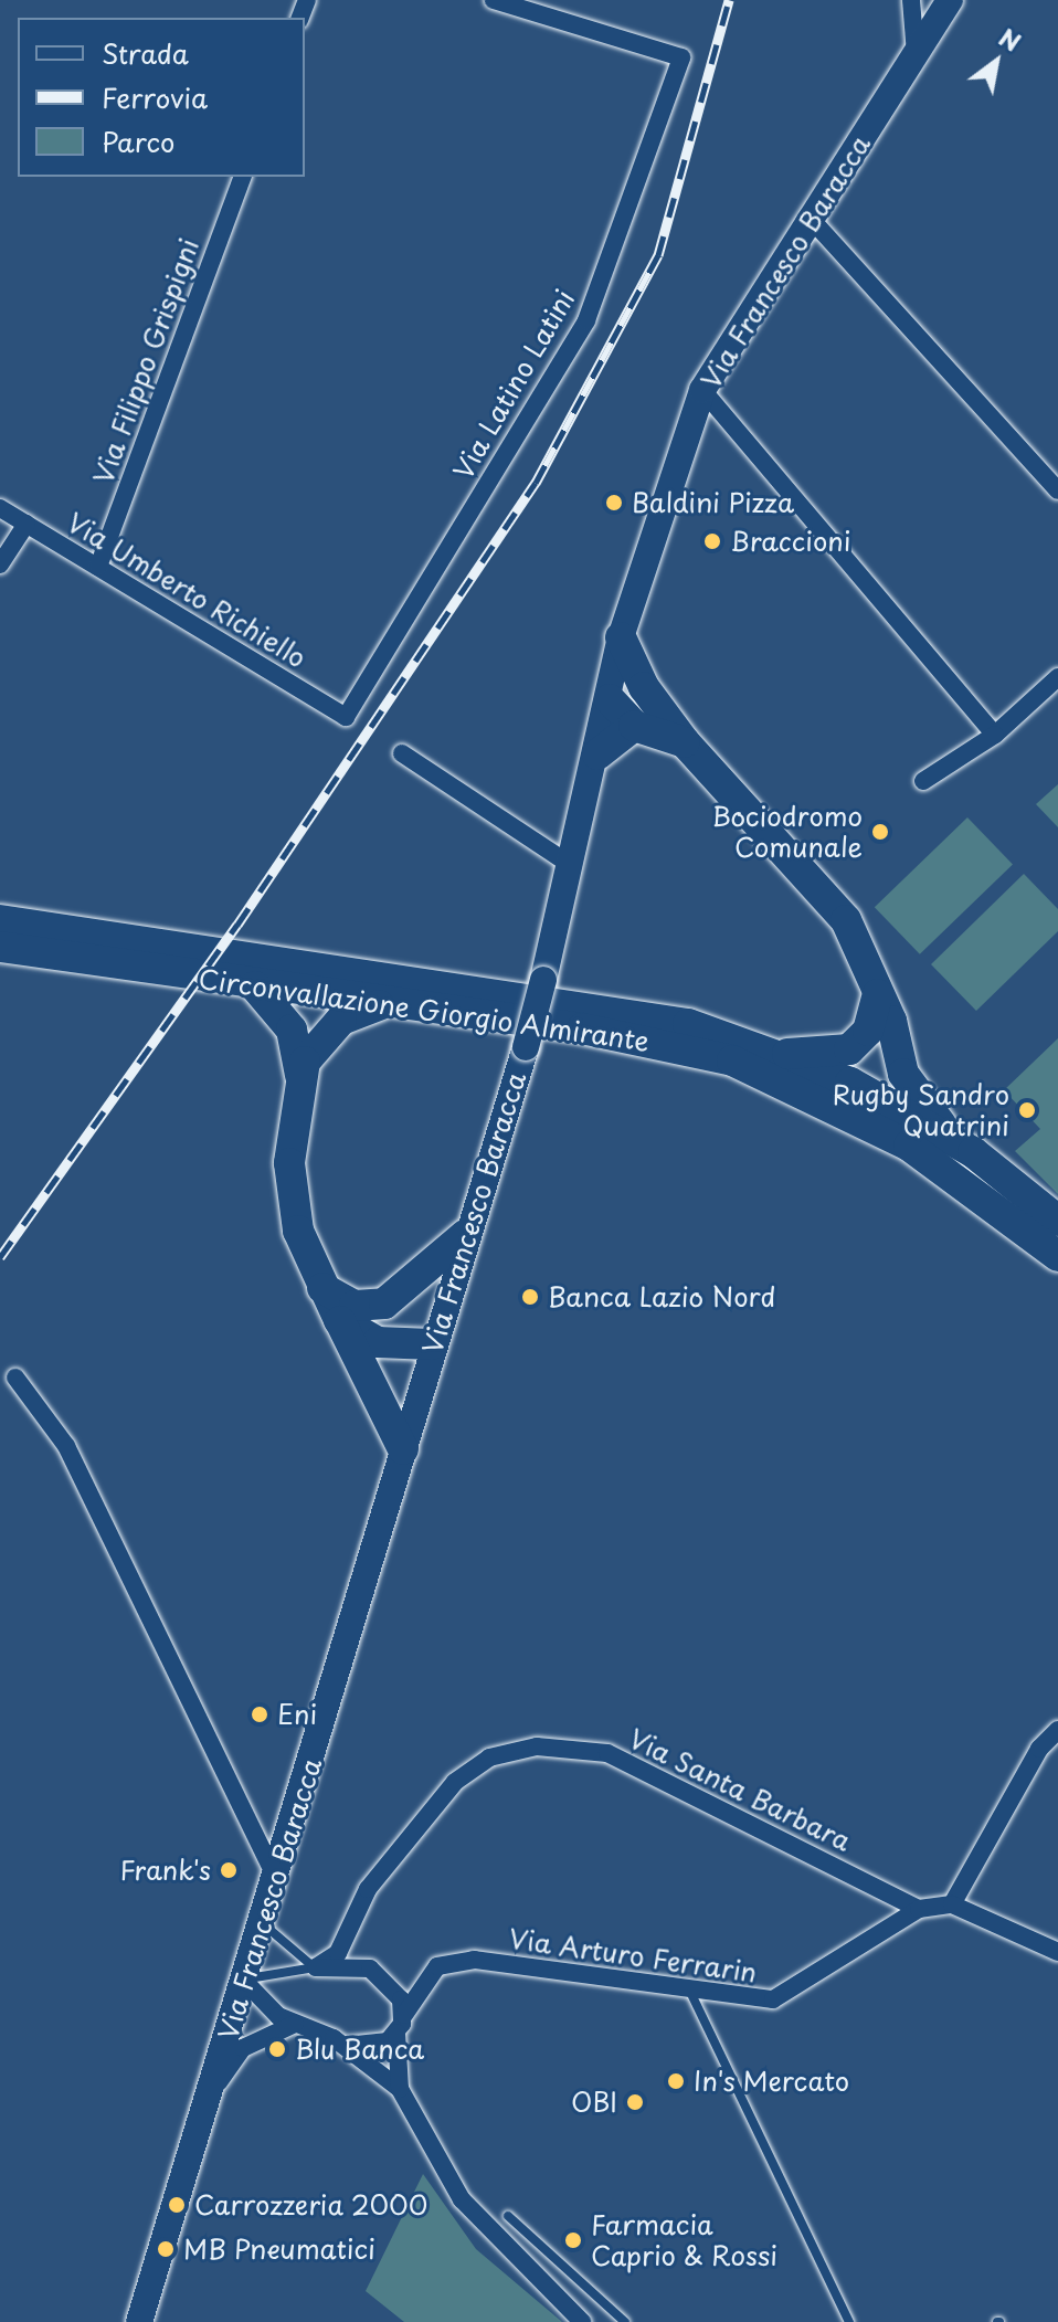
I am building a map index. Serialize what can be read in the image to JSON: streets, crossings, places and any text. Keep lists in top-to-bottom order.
{
  "streets": {
    "highway": ["Circonvallazione Giorgio Almirante"],
    "main road": ["Via Francesco Baracca"],
    "street": [
      "Via Filippo Grispigni",
      "Via Latino Latini",
      "Via Umberto Richiello",
      "Via Santa Barbara",
      "Via Arturo Ferrarin"
    ]
  },
  "crossings": [
    ["Via Filippo Grispigni", "Via Umberto Richiello"],
    ["Via Latino Latini", "Via Umberto Richiello"],
    ["Via Santa Barbara", "Via Arturo Ferrarin"]
  ],
  "places": [
    "Baldini Pizza",
    "Braccioni",
    "Bociodromo Comunale",
    "Rugby Sandro Quatrini",
    "Banca Lazio Nord",
    "Eni",
    "Frank's",
    "Blu Banca",
    "In's Mercato",
    "OBI",
    "Carrozzeria 2000",
    "Farmacia Caprio & Rossi",
    "MB Pneumatici"
  ],
  "legend": ["Strada", "Ferrovia", "Parco"],
  "north": "top right"
}
